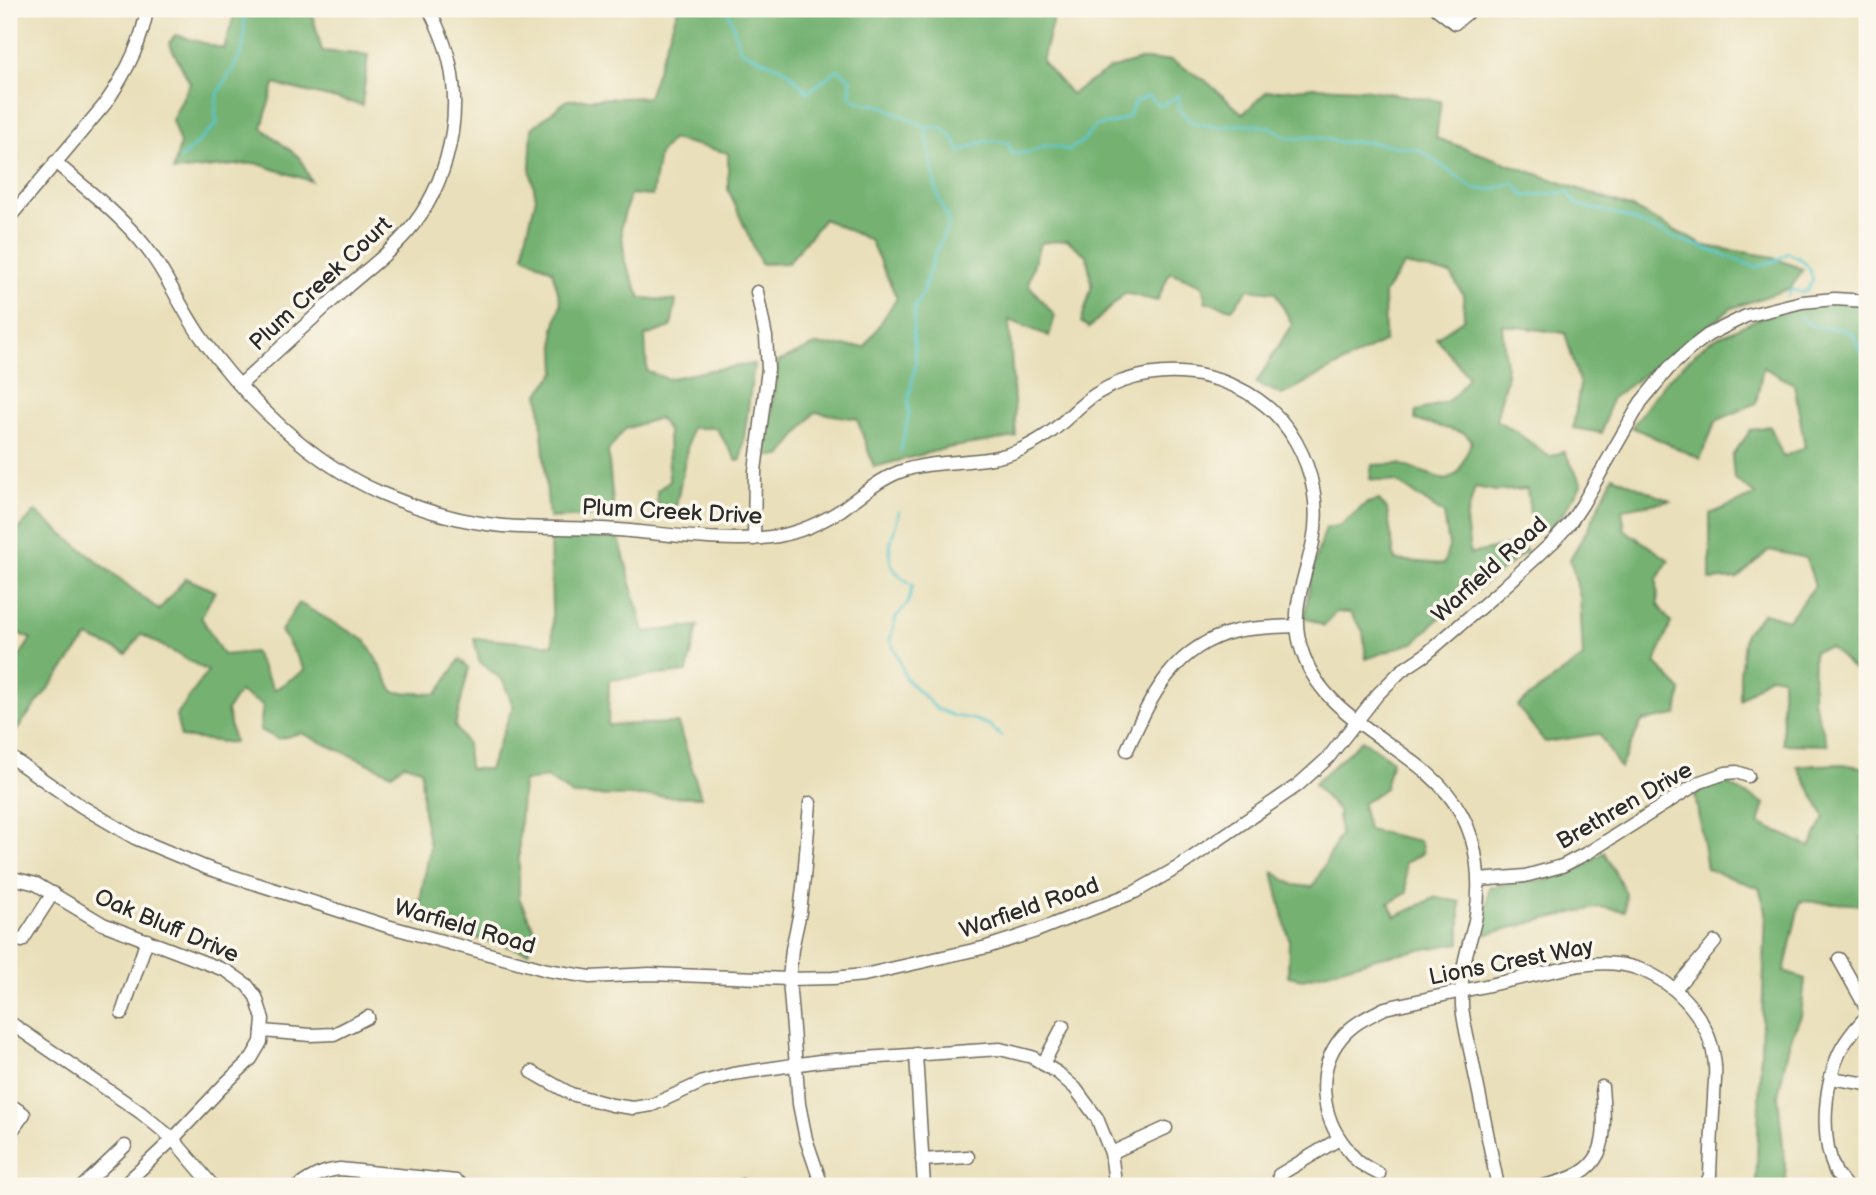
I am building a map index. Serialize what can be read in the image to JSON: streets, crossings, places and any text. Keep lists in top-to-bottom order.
{
  "streets": {
    "street": [
      "Plum Creek Court",
      "Plum Creek Drive",
      "Warfield Road",
      "Brethren Drive",
      "Oak Bluff Drive",
      "Lions Crest Way"
    ]
  },
  "crossings": [
    ["Plum Creek Court", "Plum Creek Drive"],
    ["Plum Creek Drive", "Warfield Road"],
    ["Plum Creek Drive", "Brethren Drive"],
    ["Plum Creek Drive", "Lions Crest Way"]
  ]
}
